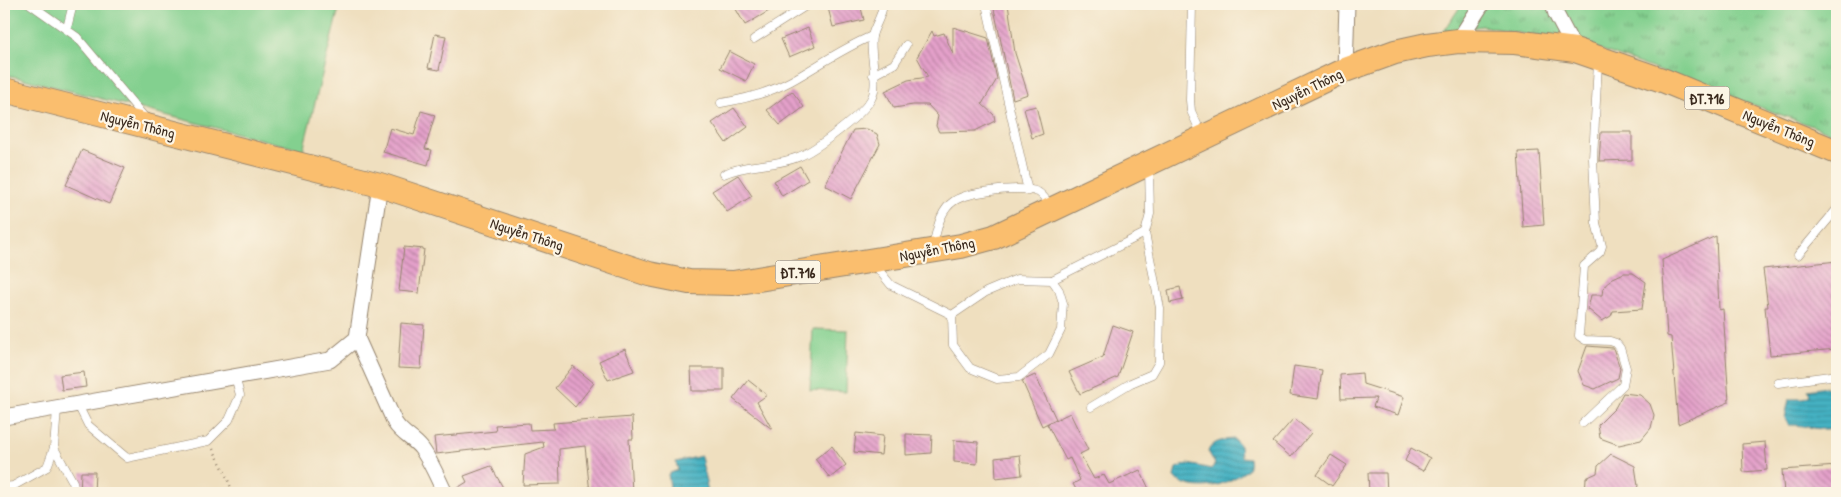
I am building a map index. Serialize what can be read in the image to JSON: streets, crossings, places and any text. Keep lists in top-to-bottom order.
{
  "streets": {
    "main road": ["Nguyễn Thông", "ĐT.716"]
  }
}
